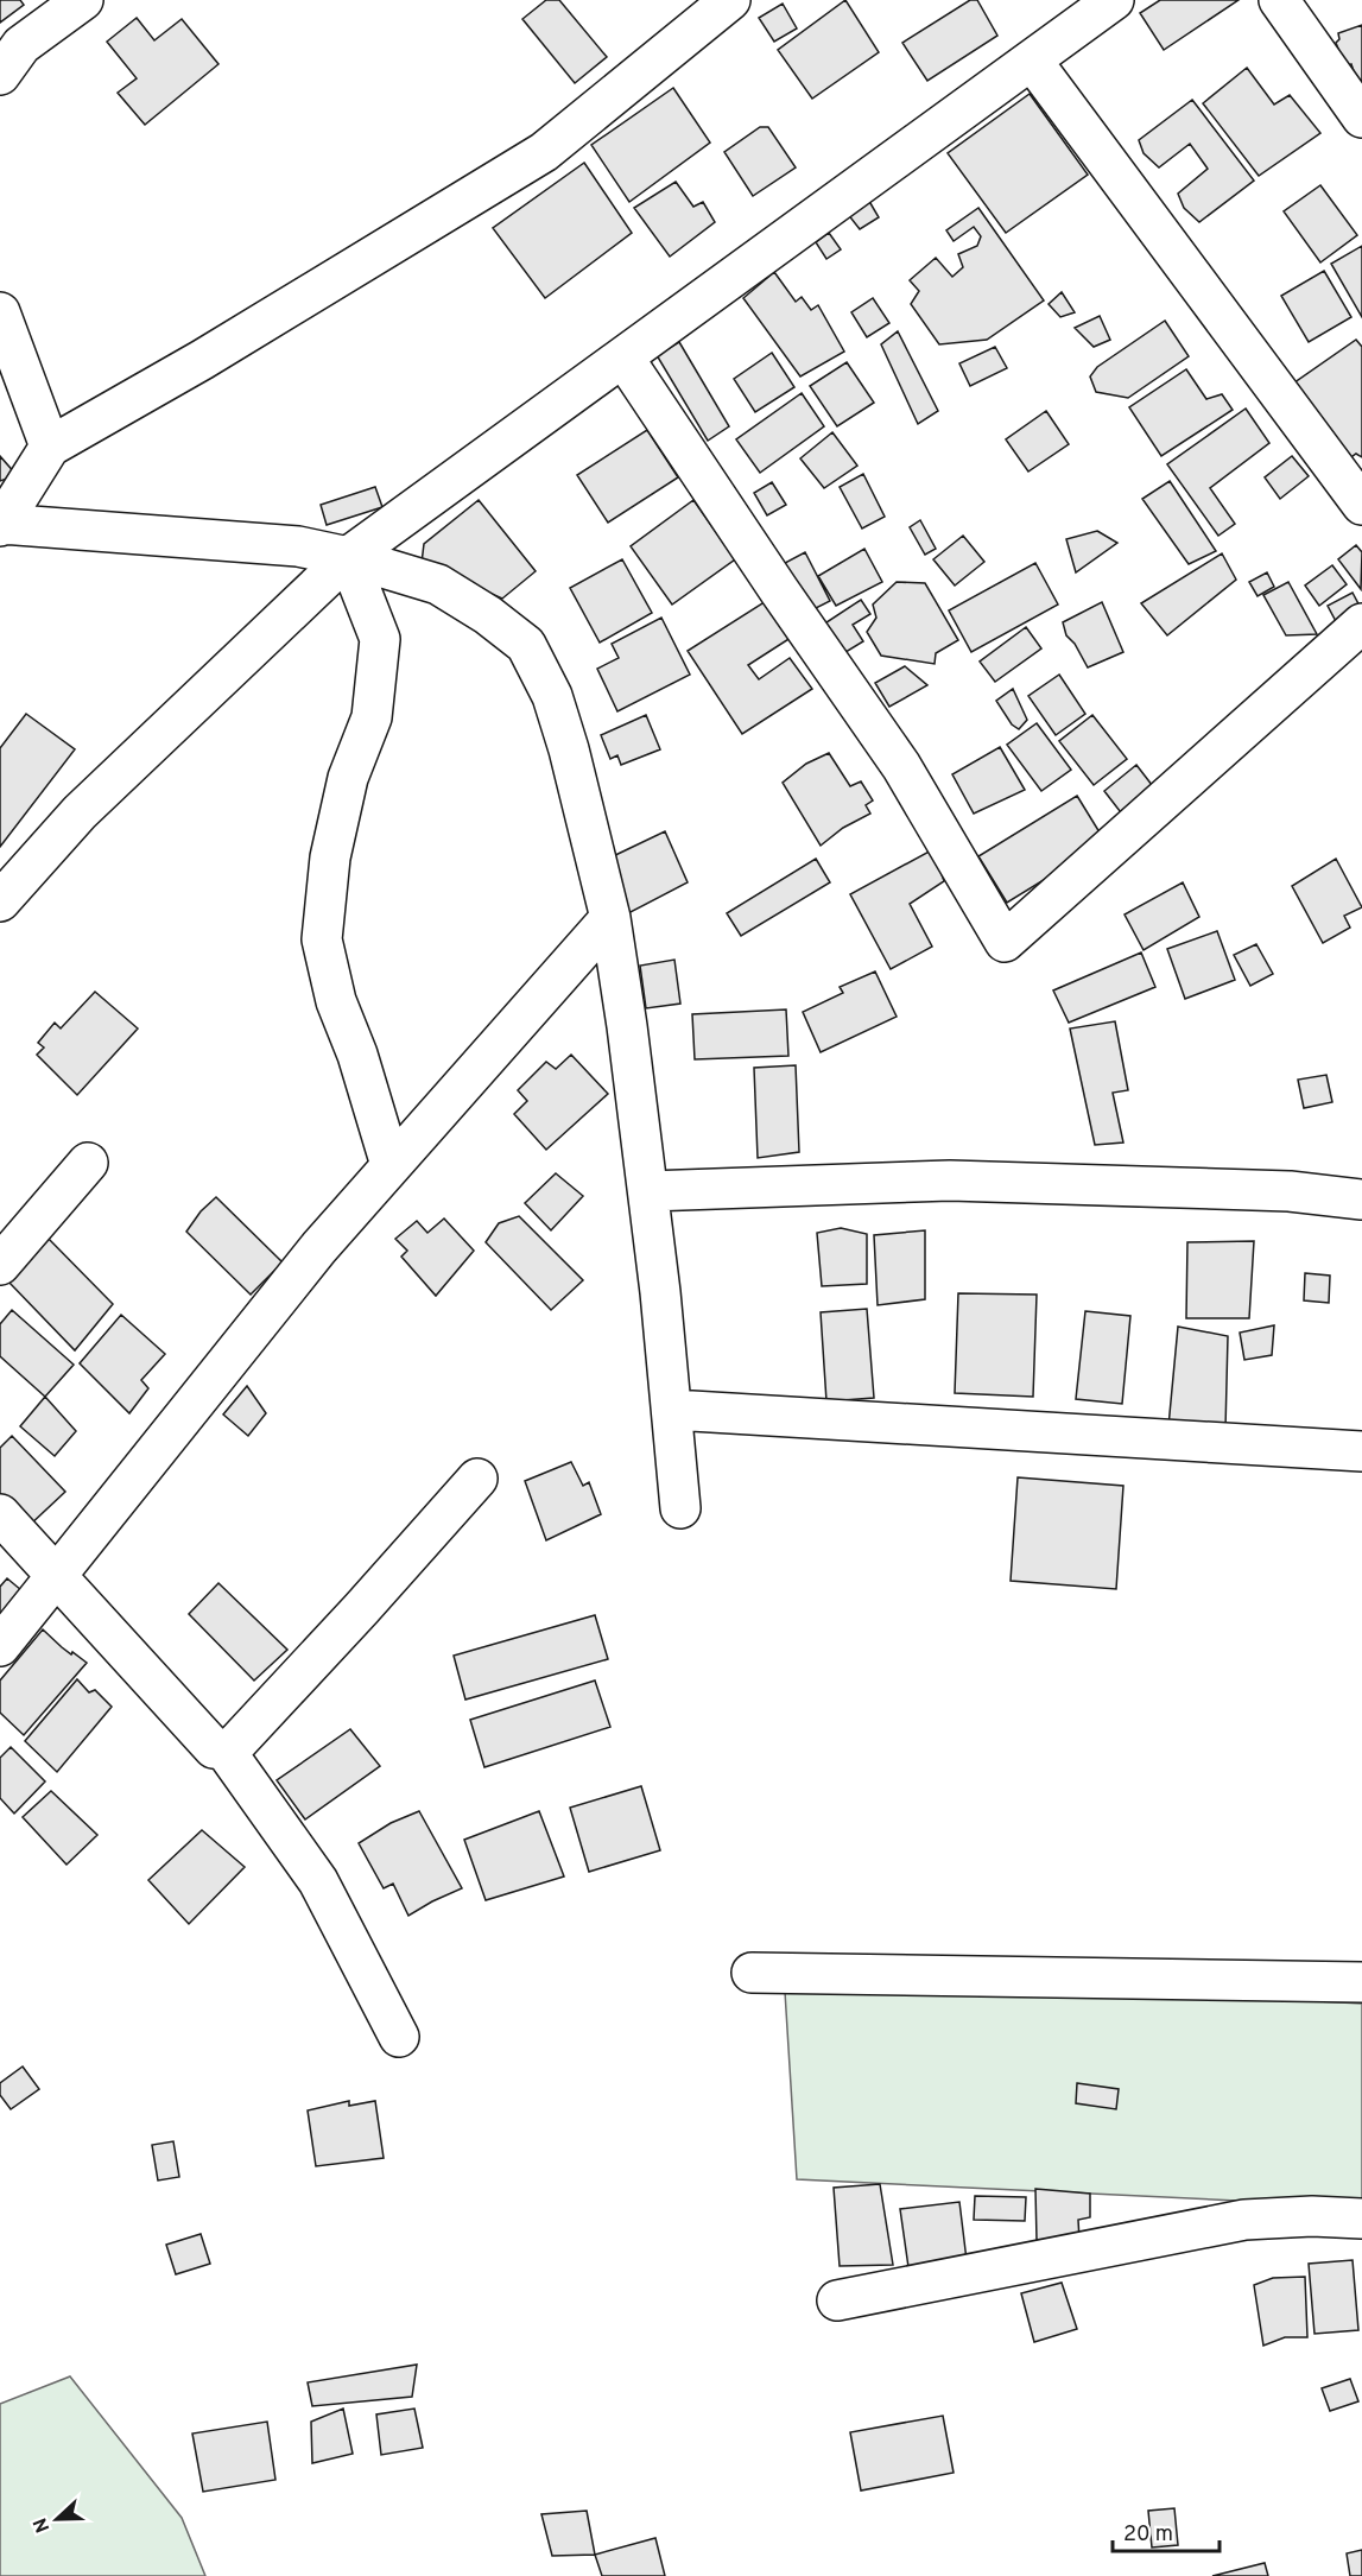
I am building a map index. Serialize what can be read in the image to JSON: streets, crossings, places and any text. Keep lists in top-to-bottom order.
{
  "scale_bar": "20 m",
  "north": "left"
}
